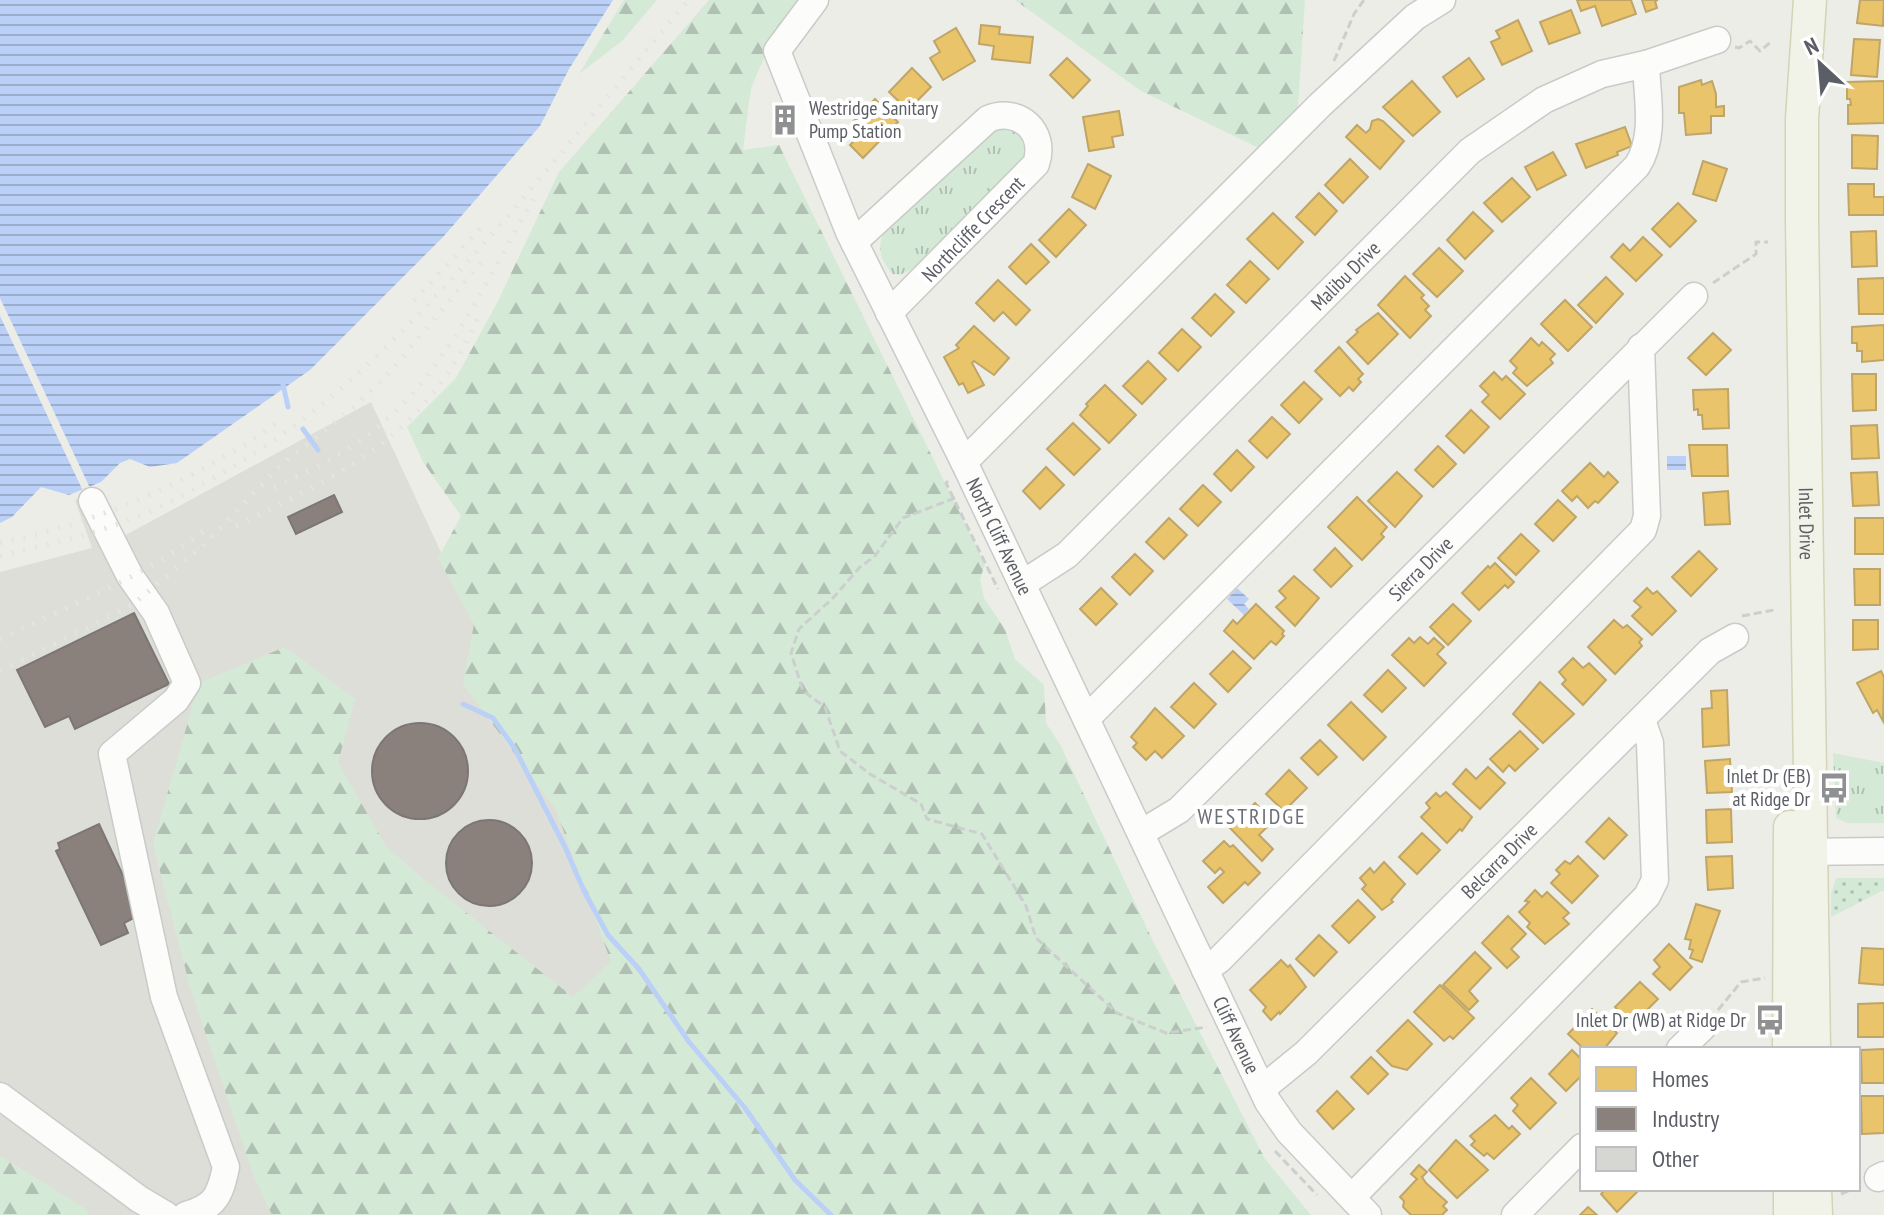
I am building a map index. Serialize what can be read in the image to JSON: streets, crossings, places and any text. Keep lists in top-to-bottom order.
{
  "streets": {
    "main road": ["Inlet Drive"],
    "street": [
      "Northcliffe Crescent",
      "Malibu Drive",
      "North Cliff Avenue",
      "Sierra Drive",
      "Belcarra Drive",
      "Cliff Avenue"
    ]
  },
  "crossings": [
    ["Northcliffe Crescent", "North Cliff Avenue"],
    ["Malibu Drive", "North Cliff Avenue"],
    ["North Cliff Avenue", "Sierra Drive"],
    ["North Cliff Avenue", "Cliff Avenue"],
    ["Sierra Drive", "Cliff Avenue"],
    ["Belcarra Drive", "Cliff Avenue"]
  ],
  "districts": ["WESTRIDGE"],
  "places": {
    "building": ["Westridge Sanitary Pump Station"],
    "bus stop": ["Inlet Dr (EB) at Ridge Dr", "Inlet Dr (WB) at Ridge Dr"]
  },
  "legend": ["Homes", "Industry", "Other"],
  "north": "top left"
}
